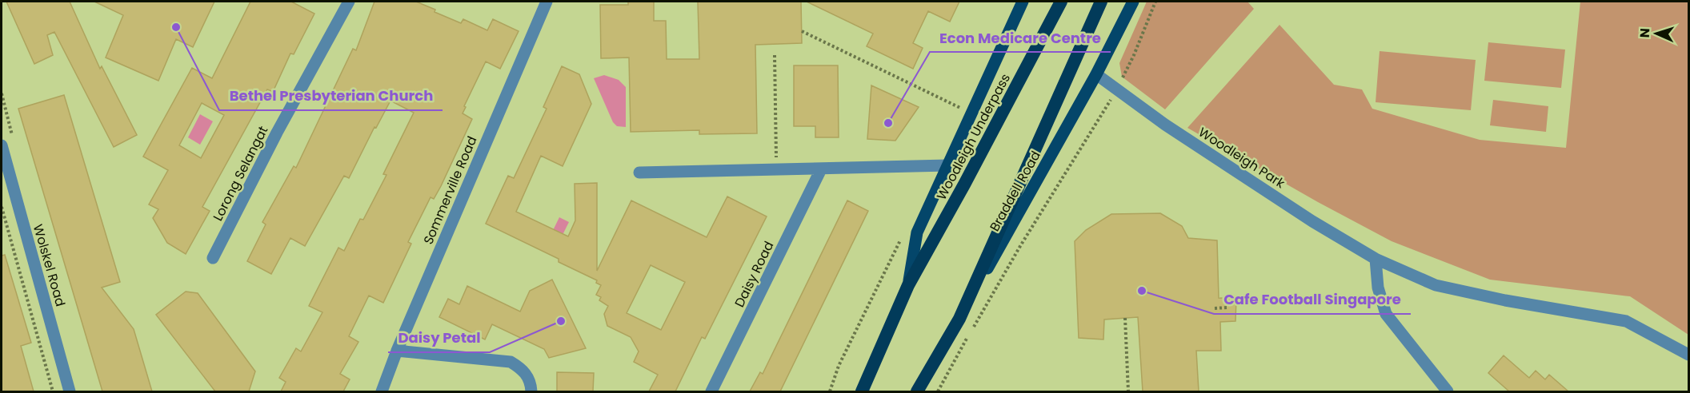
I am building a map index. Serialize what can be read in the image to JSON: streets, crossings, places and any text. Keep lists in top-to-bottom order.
{
  "streets": {
    "highway": ["Woodleigh Underpass", "Braddell Road"],
    "street": [
      "Woodleigh Park",
      "Lorong Selangat",
      "Sommerville Road",
      "Wolskel Road",
      "Daisy Road"
    ]
  },
  "crossings": [
    ["Woodleigh Park", "Braddell Road"]
  ],
  "places": [
    "Bethel Presbyterian Church",
    "Econ Medicare Centre",
    "Cafe Football Singapore",
    "Daisy Petal"
  ],
  "north": "left"
}
